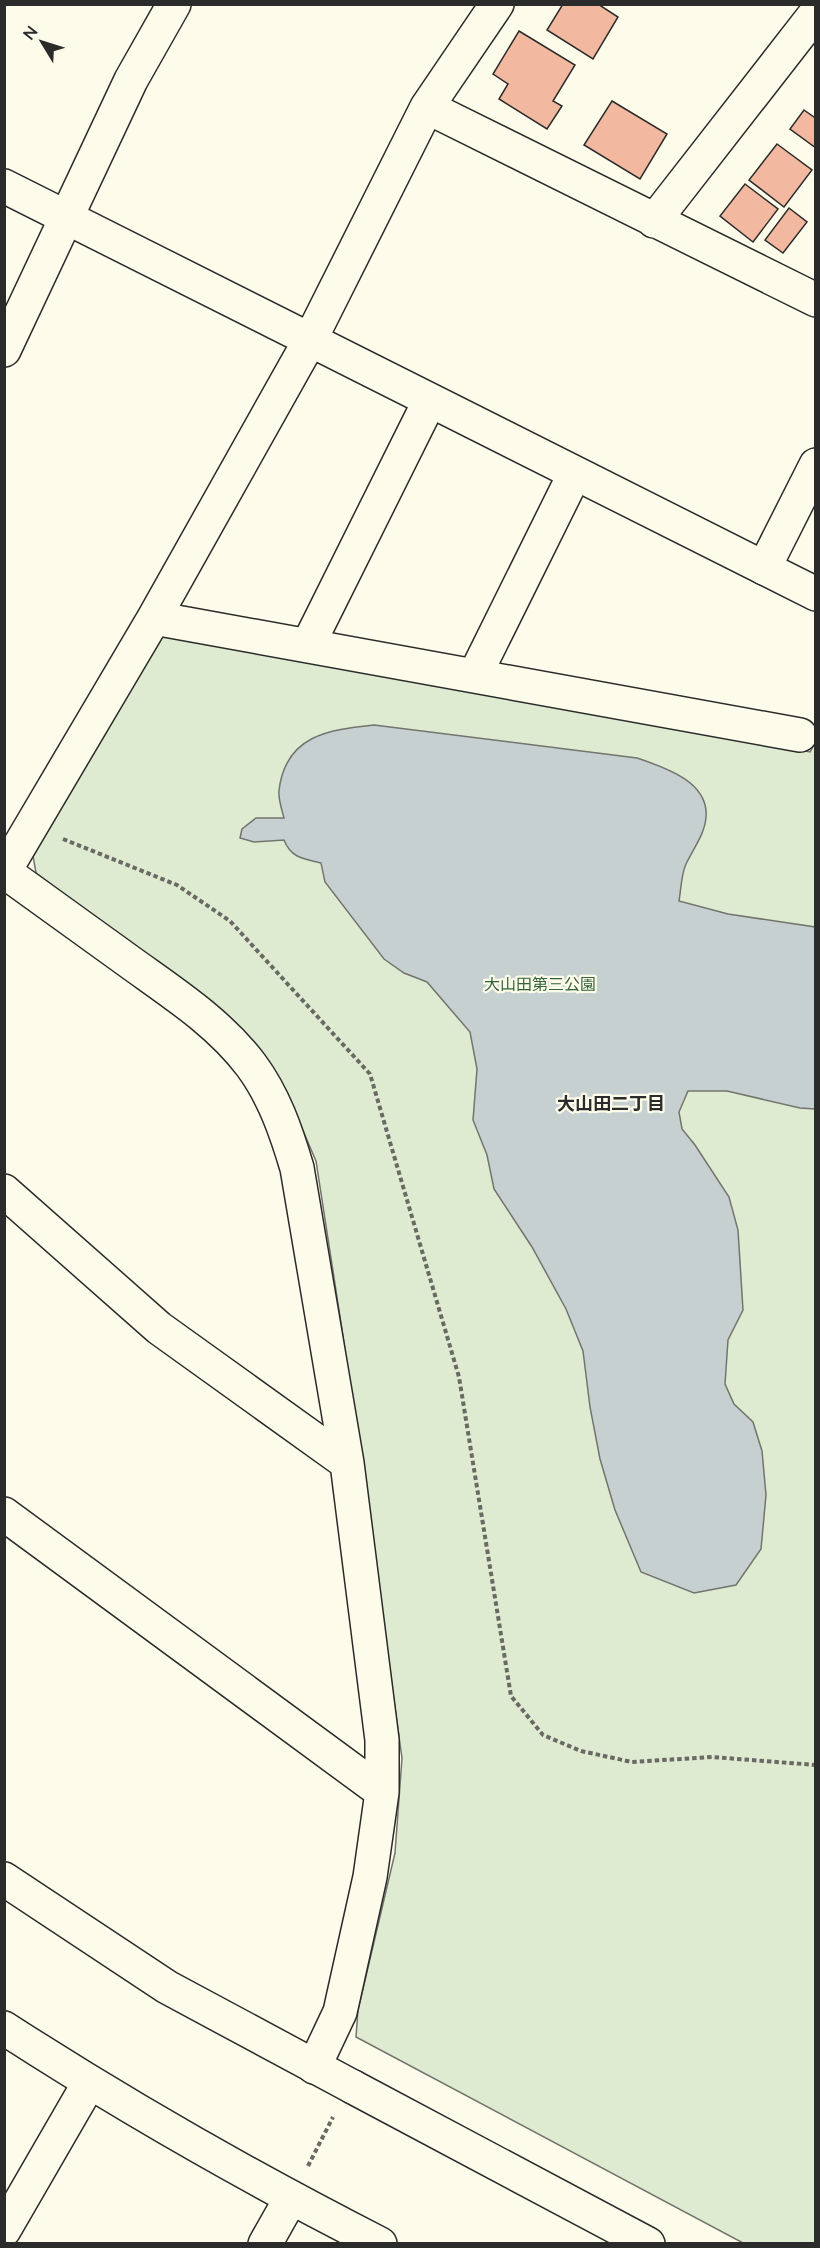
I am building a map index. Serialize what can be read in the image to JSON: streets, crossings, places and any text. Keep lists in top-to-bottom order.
{
  "districts": ["大山田二丁目"],
  "parks": ["大山田第三公園"],
  "north": "top left"
}
